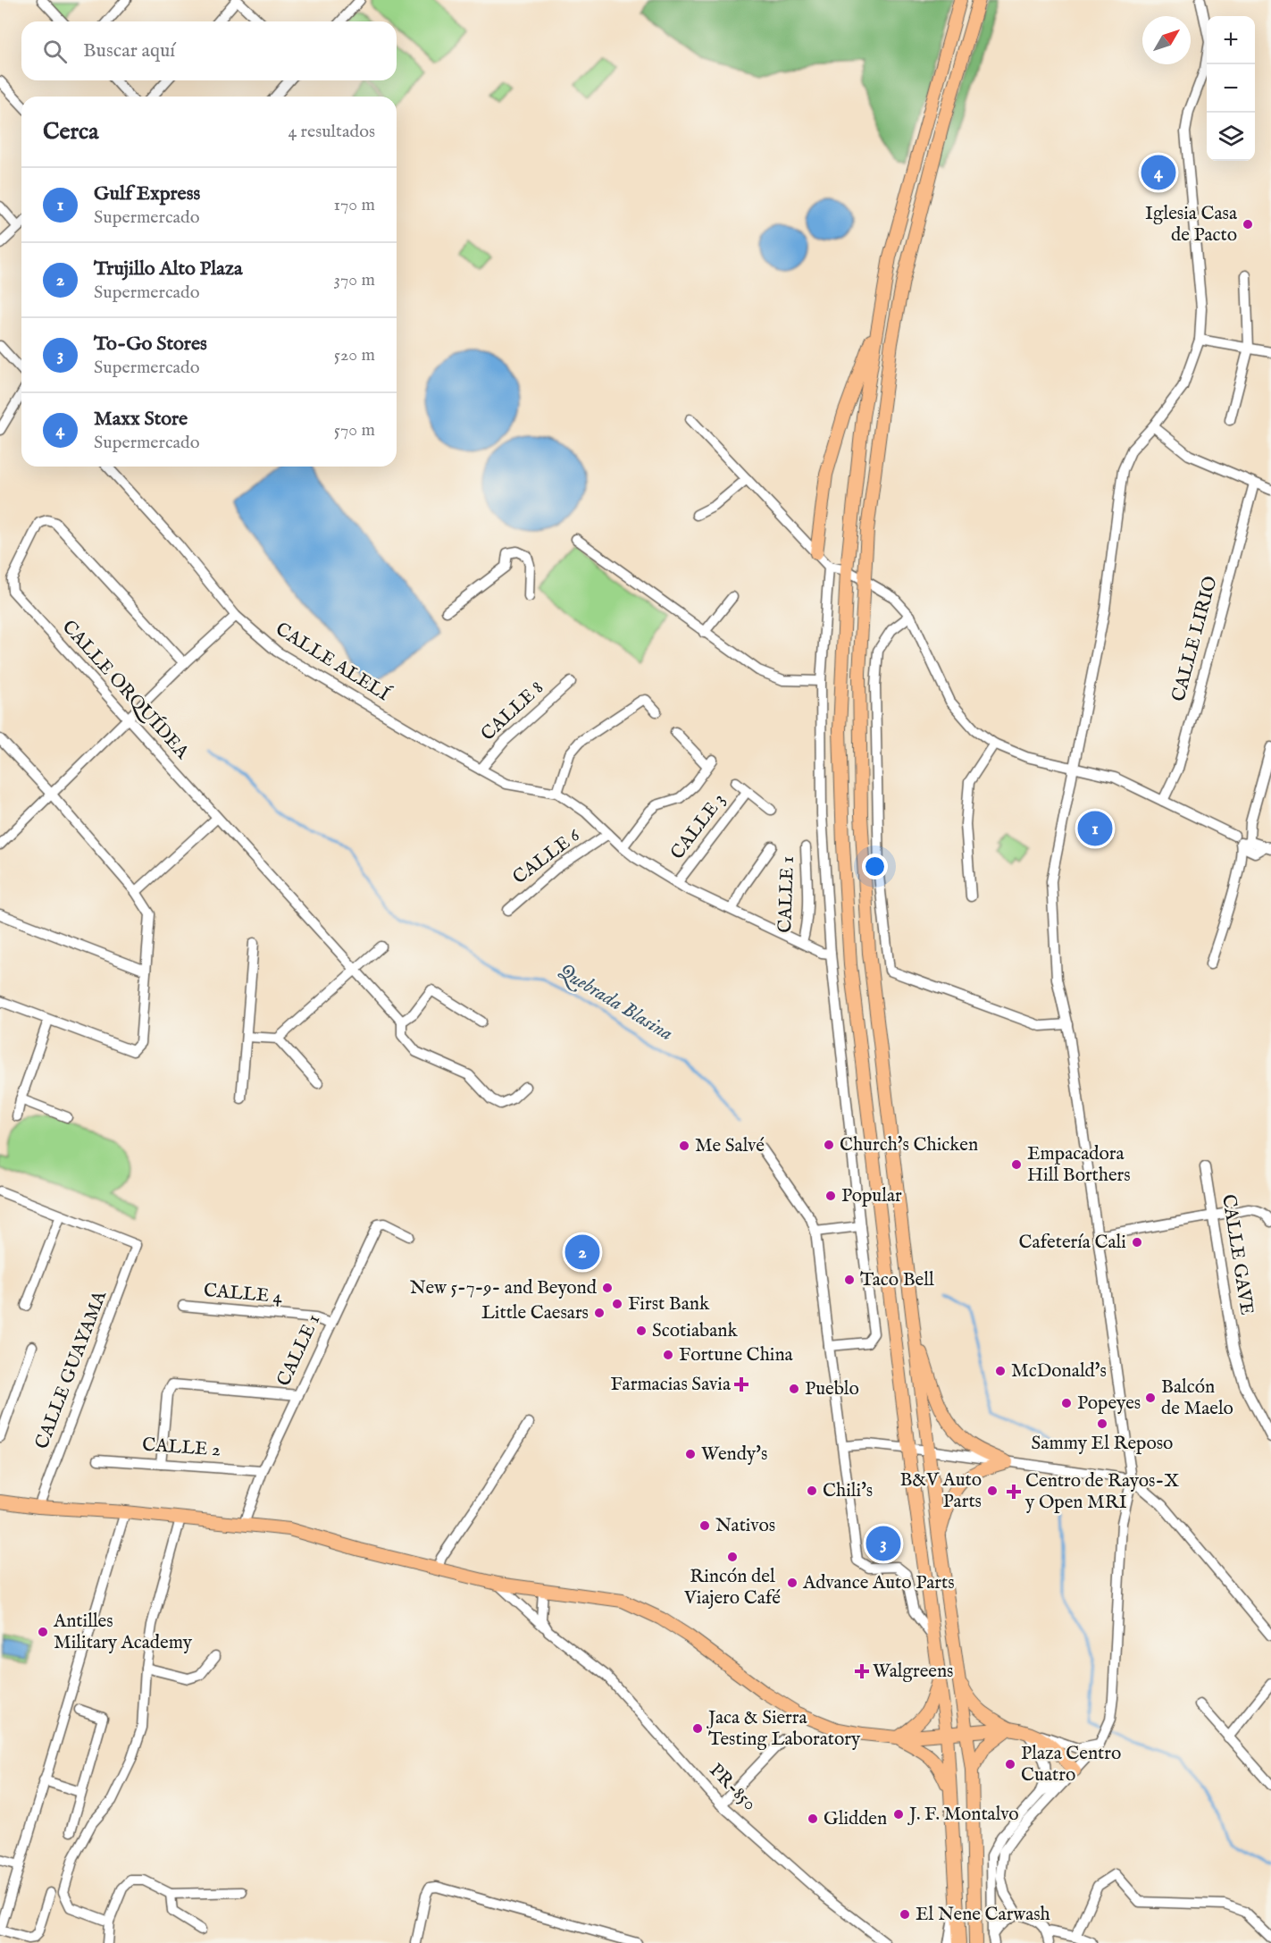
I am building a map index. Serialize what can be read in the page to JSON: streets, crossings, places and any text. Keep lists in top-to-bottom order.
{
  "streets": {
    "street": [
      "CALLE LIRIO",
      "CALLE ALELÍ",
      "CALLE ORQUÍDEA",
      "CALLE 8",
      "CALLE 3",
      "CALLE 6",
      "CALLE 1",
      "CALLE GAVE",
      "CALLE 4",
      "CALLE GUAYAMA",
      "CALLE 2",
      "PR-850"
    ]
  },
  "crossings": [
    ["CALLE ALELÍ", "CALLE 8"],
    ["CALLE 1", "CALLE 4"],
    ["CALLE 1", "CALLE 2"]
  ],
  "water": ["Quebrada Blasina"],
  "places": {
    "other": [
      "Iglesia Casa de Pacto",
      "Church's Chicken",
      "Me Salvé",
      "Empacadora Hill Borthers",
      "Popular",
      "Cafetería Cali",
      "Taco Bell",
      "New 5-7-9- and Beyond",
      "First Bank",
      "Little Caesars",
      "Scotiabank",
      "Fortune China",
      "McDonald's",
      "Pueblo",
      "Balcón de Maelo",
      "Popeyes",
      "Sammy El Reposo",
      "Wendy's",
      "Chili's",
      "B&V Auto Parts",
      "Nativos",
      "Rincón del Viajero Café",
      "Advance Auto Parts",
      "Antilles Military Academy",
      "Jaca & Sierra Testing Laboratory",
      "Plaza Centro Cuatro",
      "J. F. Montalvo",
      "Glidden",
      "El Nene Carwash"
    ],
    "health": ["Farmacias Savia", "Centro de Rayos-X y Open MRI", "Walgreens"]
  },
  "north": "top right",
  "page": {
    "map_buttons": ["+", "−"],
    "search": "Buscar aquí",
    "heading": ["Cerca", "4 resultados"],
    "pins": [
      "4",
      "1",
      "2",
      "3"
    ],
    "list": [
      {
        "mark": "1",
        "name": "Gulf Express",
        "note": "Supermercado",
        "value": "170 m"
      },
      {
        "mark": "2",
        "name": "Trujillo Alto Plaza",
        "note": "Supermercado",
        "value": "370 m"
      },
      {
        "mark": "3",
        "name": "To-Go Stores",
        "note": "Supermercado",
        "value": "520 m"
      },
      {
        "mark": "4",
        "name": "Maxx Store",
        "note": "Supermercado",
        "value": "570 m"
      }
    ]
  }
}
